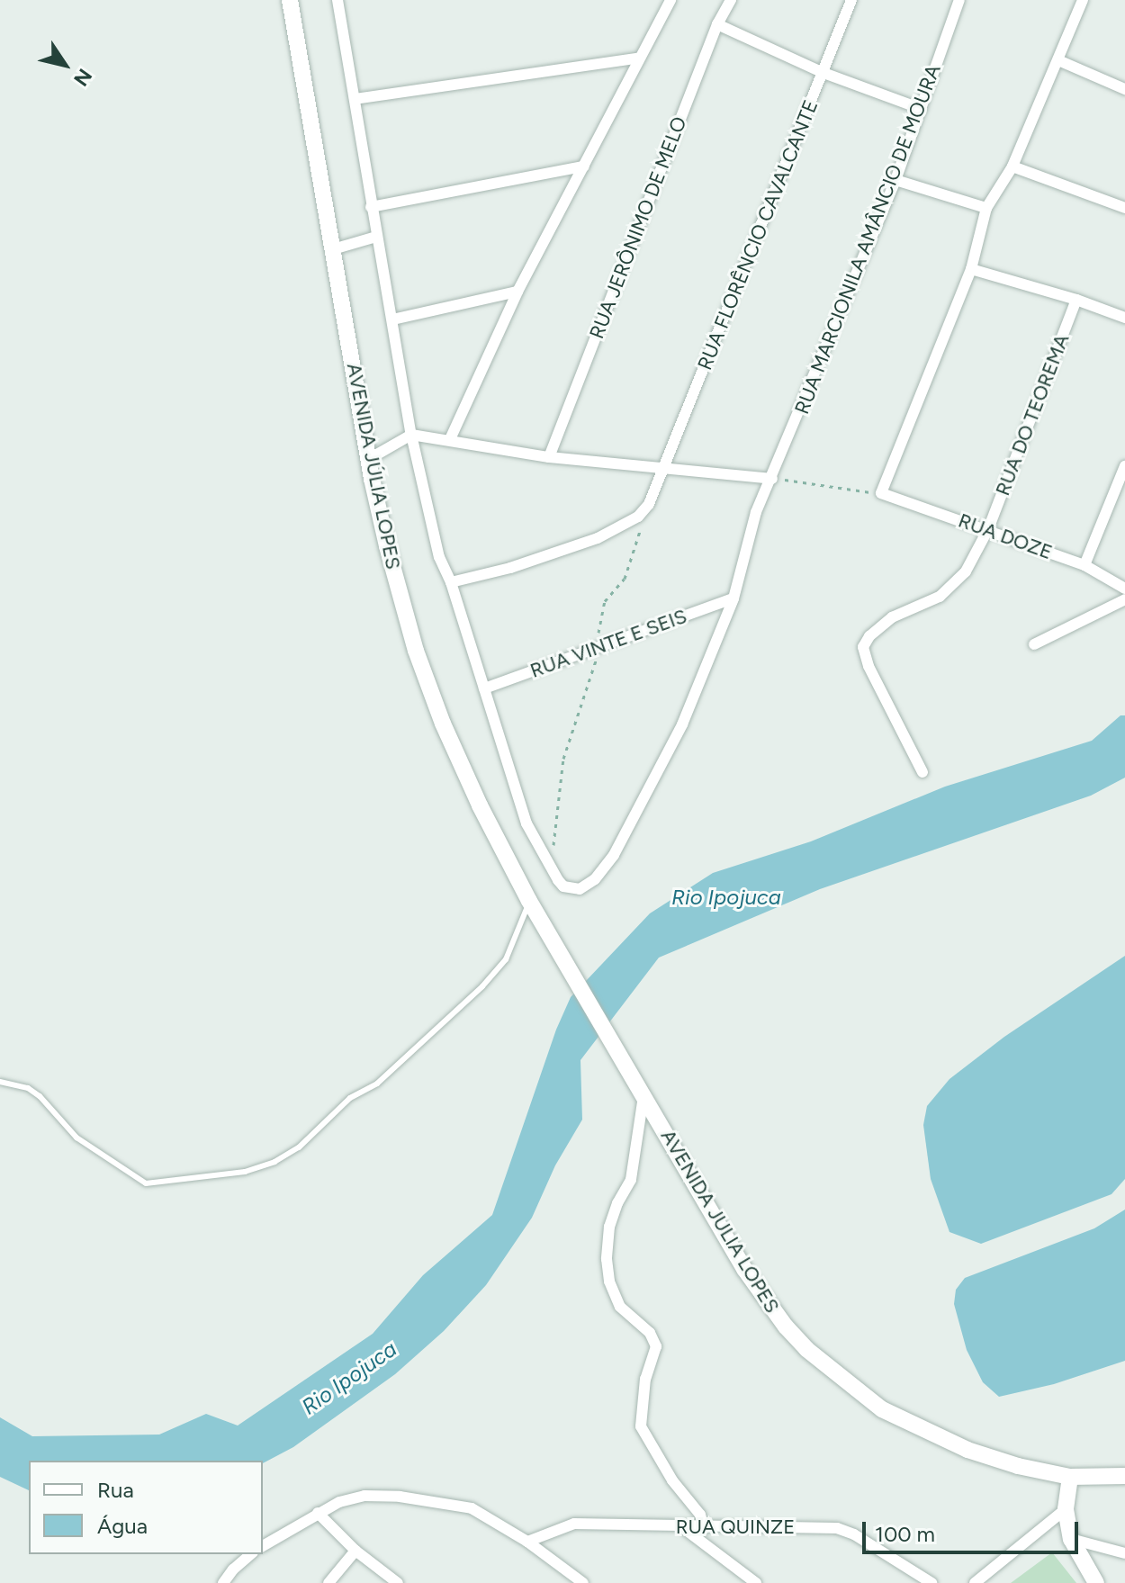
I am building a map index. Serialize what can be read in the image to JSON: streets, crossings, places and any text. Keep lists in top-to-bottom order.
{
  "streets": {
    "main road": ["AVENIDA JÚLIA LOPES", "AVENIDA JULIA LOPES"],
    "street": [
      "RUA JERÔNIMO DE MELO",
      "RUA FLORÊNCIO CAVALCANTE",
      "RUA MARCIONILA AMÂNCIO DE MOURA",
      "RUA DO TEOREMA",
      "RUA DOZE",
      "RUA VINTE E SEIS",
      "RUA QUINZE"
    ]
  },
  "crossings": [
    ["RUA MARCIONILA AMÂNCIO DE MOURA", "RUA VINTE E SEIS"],
    ["RUA DO TEOREMA", "RUA DOZE"],
    ["AVENIDA JÚLIA LOPES", "AVENIDA JULIA LOPES"]
  ],
  "water": ["Rio Ipojuca"],
  "legend": ["Rua", "Água"],
  "scale_bar": "100 m",
  "north": "bottom right"
}
